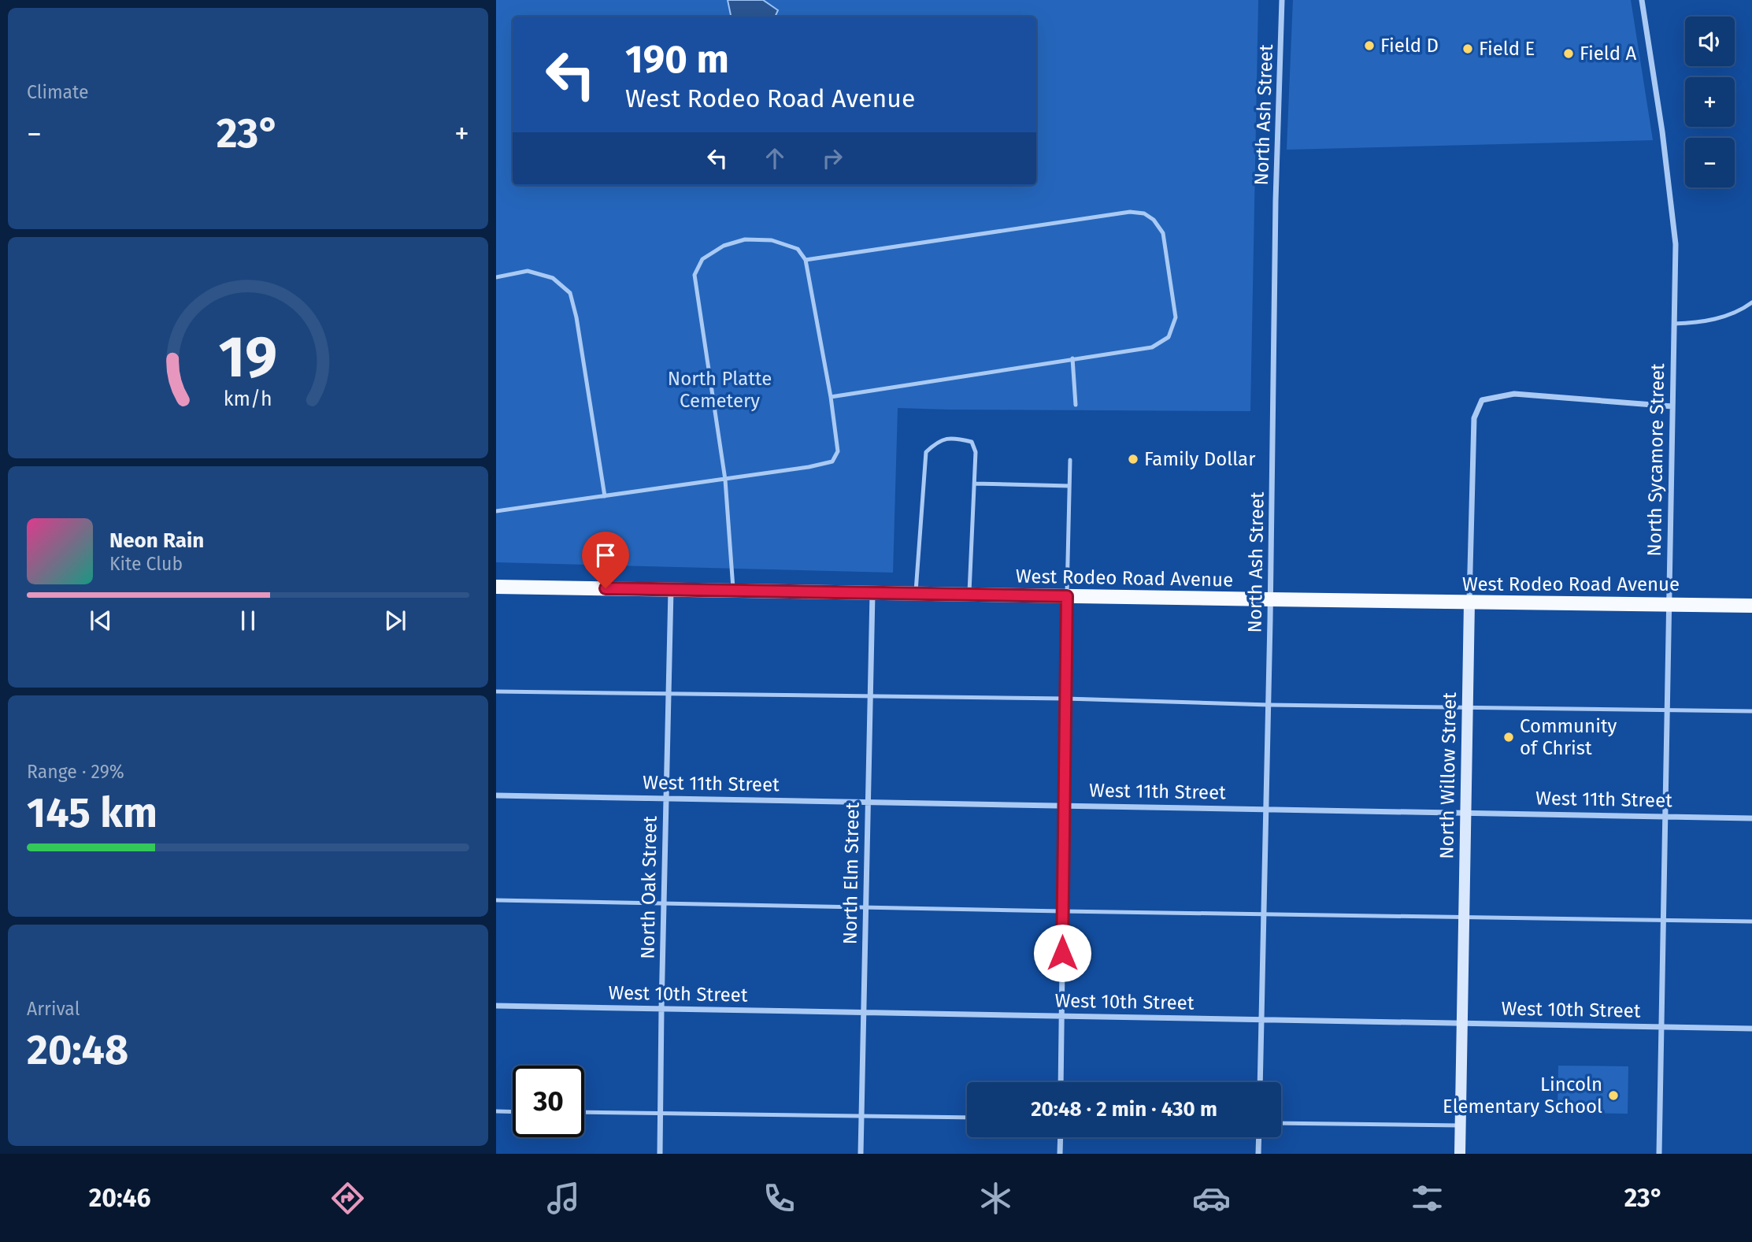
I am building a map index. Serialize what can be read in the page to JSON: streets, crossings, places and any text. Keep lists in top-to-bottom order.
{
  "streets": {
    "main road": ["West Rodeo Road Avenue", "North Willow Street"],
    "street": [
      "North Ash Street",
      "North Sycamore Street",
      "West 11th Street",
      "North Elm Street",
      "North Oak Street",
      "West 10th Street"
    ]
  },
  "crossings": [
    ["North Ash Street", "West Rodeo Road Avenue"],
    ["North Ash Street", "West 11th Street"],
    ["North Ash Street", "West 10th Street"],
    ["North Sycamore Street", "West Rodeo Road Avenue"],
    ["North Sycamore Street", "North Willow Street"],
    ["North Sycamore Street", "West 11th Street"],
    ["North Sycamore Street", "West 10th Street"],
    ["West Rodeo Road Avenue", "North Willow Street"],
    ["West Rodeo Road Avenue", "North Elm Street"],
    ["West Rodeo Road Avenue", "North Oak Street"],
    ["North Willow Street", "West 11th Street"],
    ["North Willow Street", "West 10th Street"],
    ["West 11th Street", "North Elm Street"],
    ["West 11th Street", "North Oak Street"],
    ["North Elm Street", "West 10th Street"],
    ["North Oak Street", "West 10th Street"]
  ],
  "parks": ["North Platte Cemetery"],
  "places": [
    "Field D",
    "Field E",
    "Field A",
    "Family Dollar",
    "Community of Christ",
    "Lincoln Elementary School"
  ],
  "page": {
    "tile": [
      "Climate",
      ["Range · 29%", "145 km"],
      ["Arrival", "20:48"]
    ],
    "map_buttons": ["+", "−"],
    "turn": ["190 m", "West Rodeo Road Avenue"],
    "heat": ["−", "23°", "+"],
    "song": ["Neon Rain", "Kite Club"],
    "limit": "30",
    "trip": "20:48 · 2 min · 430 m",
    "tabs": ["20:46", "23°"],
    "gauge": ["19", "km/h"]
  }
}
